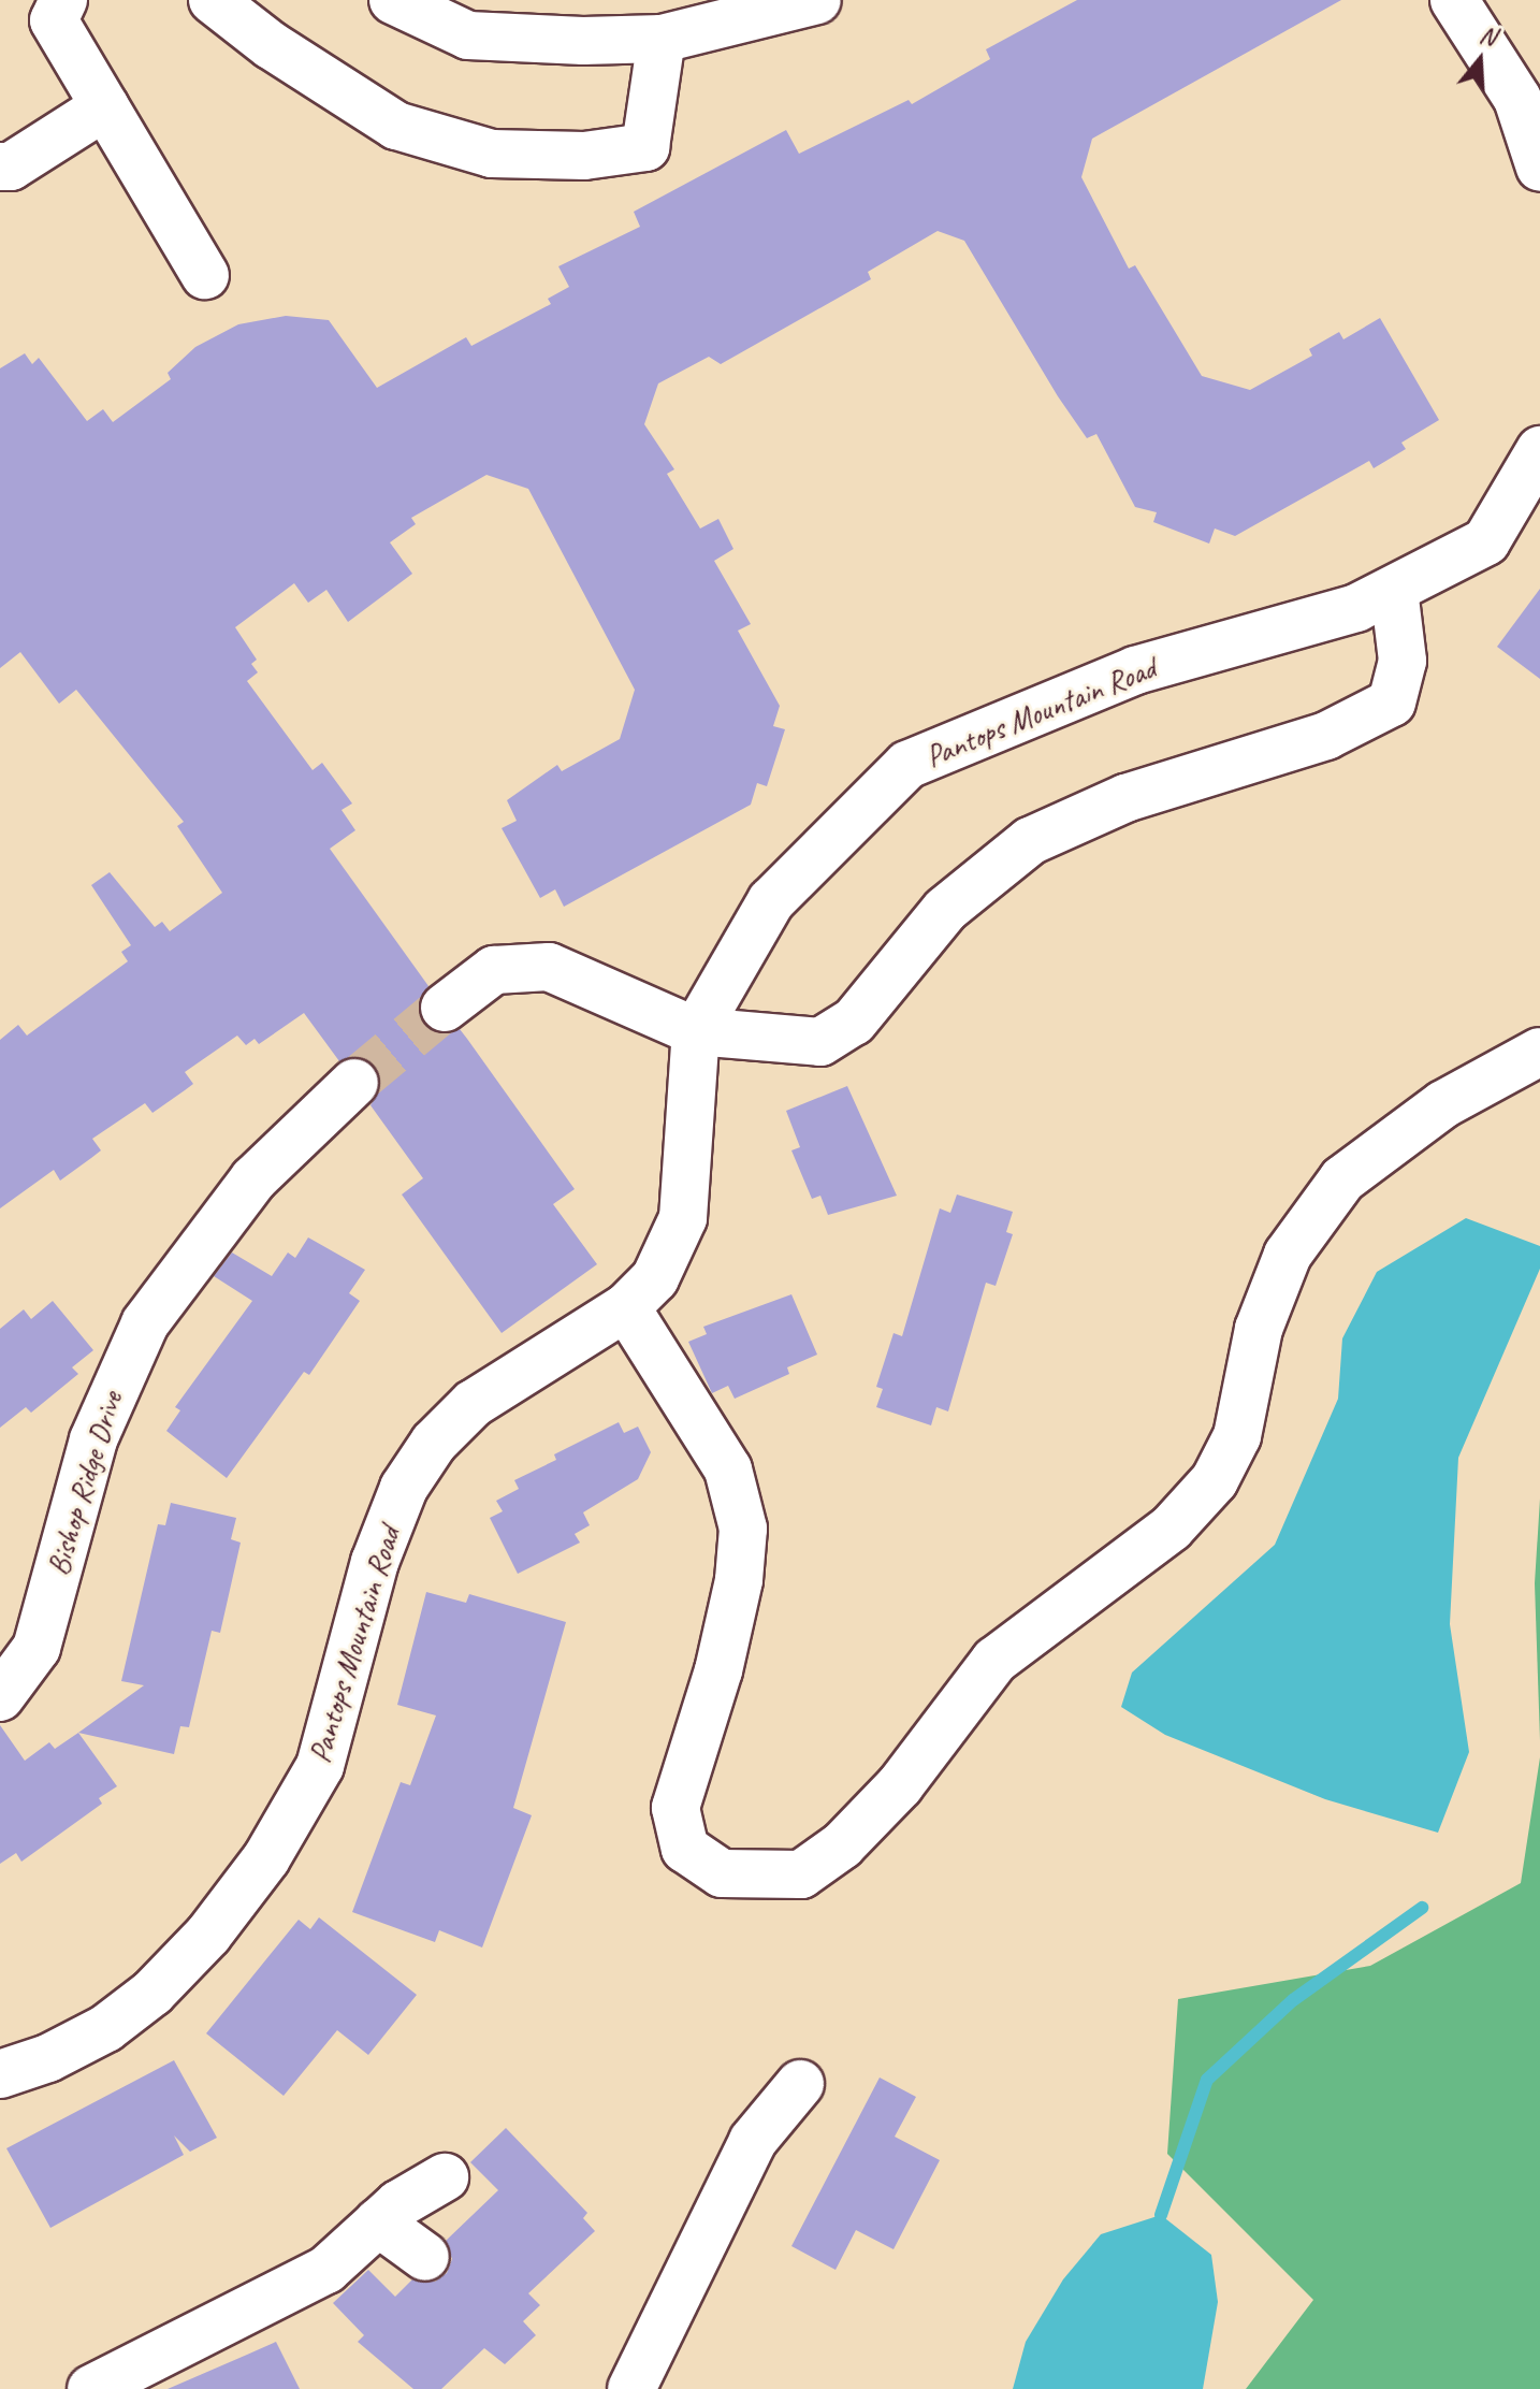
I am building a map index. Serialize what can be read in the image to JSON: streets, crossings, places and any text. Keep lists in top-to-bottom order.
{
  "streets": {
    "street": ["Pantops Mountain Road", "Bishop Ridge Drive"]
  },
  "north": "top"
}
